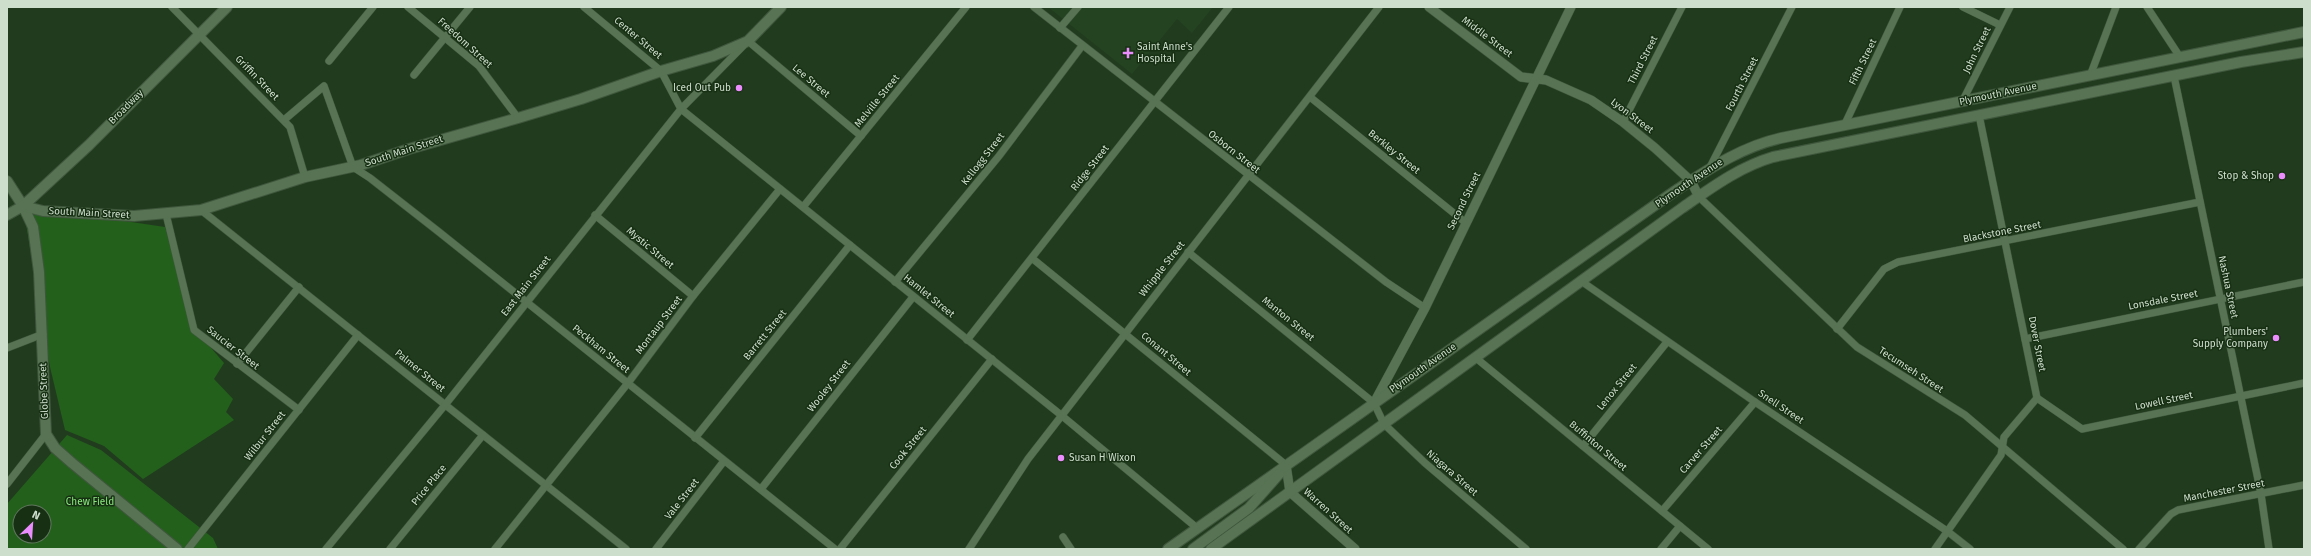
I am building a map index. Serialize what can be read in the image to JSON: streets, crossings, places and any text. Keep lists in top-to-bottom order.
{
  "streets": {
    "main road": [
      "Plymouth Avenue",
      "Broadway",
      "South Main Street",
      "Globe Street"
    ],
    "street": [
      "Middle Street",
      "Center Street",
      "Freedom Street",
      "John Street",
      "Third Street",
      "Fifth Street",
      "Griffin Street",
      "Lee Street",
      "Fourth Street",
      "Melville Street",
      "Lyon Street",
      "Osborn Street",
      "Berkley Street",
      "Kellogg Street",
      "Ridge Street",
      "Second Street",
      "Blackstone Street",
      "Mystic Street",
      "Whipple Street",
      "East Main Street",
      "Nashua Street",
      "Hamlet Street",
      "Lonsdale Street",
      "Manton Street",
      "Montaup Street",
      "Barrett Street",
      "Dover Street",
      "Saucier Street",
      "Peckham Street",
      "Conant Street",
      "Tecumseh Street",
      "Palmer Street",
      "Wooley Street",
      "Lenox Street",
      "Lowell Street",
      "Snell Street",
      "Wilbur Street",
      "Buffinton Street",
      "Cook Street",
      "Carver Street",
      "Niagara Street",
      "Price Place",
      "Manchester Street",
      "Vale Street",
      "Warren Street"
    ]
  },
  "crossings": [
    ["Middle Street", "Lyon Street"],
    ["Middle Street", "Second Street"],
    ["Center Street", "South Main Street"],
    ["Center Street", "Hamlet Street"],
    ["Freedom Street", "South Main Street"],
    ["John Street", "Plymouth Avenue"],
    ["Third Street", "Lyon Street"],
    ["Fifth Street", "Plymouth Avenue"],
    ["Griffin Street", "Broadway"],
    ["Griffin Street", "South Main Street"],
    ["Lee Street", "Melville Street"],
    ["Lee Street", "South Main Street"],
    ["Lee Street", "East Main Street"],
    ["Fourth Street", "Plymouth Avenue"],
    ["Plymouth Avenue", "Lyon Street"],
    ["Plymouth Avenue", "Second Street"],
    ["Plymouth Avenue", "Nashua Street"],
    ["Plymouth Avenue", "Hamlet Street"],
    ["Plymouth Avenue", "Manton Street"],
    ["Plymouth Avenue", "Dover Street"],
    ["Plymouth Avenue", "Conant Street"],
    ["Plymouth Avenue", "Tecumseh Street"],
    ["Plymouth Avenue", "Snell Street"],
    ["Plymouth Avenue", "Buffinton Street"],
    ["Plymouth Avenue", "Niagara Street"],
    ["Plymouth Avenue", "Warren Street"],
    ["Melville Street", "Hamlet Street"],
    ["Broadway", "South Main Street"],
    ["Broadway", "Globe Street"],
    ["Lyon Street", "Second Street"],
    ["Lyon Street", "Tecumseh Street"],
    ["South Main Street", "East Main Street"],
    ["South Main Street", "Hamlet Street"],
    ["South Main Street", "Saucier Street"],
    ["South Main Street", "Peckham Street"],
    ["South Main Street", "Palmer Street"],
    ["South Main Street", "Globe Street"],
    ["Osborn Street", "Kellogg Street"],
    ["Osborn Street", "Ridge Street"],
    ["Osborn Street", "Second Street"],
    ["Osborn Street", "Whipple Street"],
    ["Berkley Street", "Second Street"],
    ["Berkley Street", "Whipple Street"],
    ["Kellogg Street", "Hamlet Street"],
    ["Ridge Street", "Hamlet Street"],
    ["Ridge Street", "Conant Street"],
    ["Second Street", "Manton Street"],
    ["Second Street", "Niagara Street"],
    ["Blackstone Street", "Nashua Street"],
    ["Blackstone Street", "Dover Street"],
    ["Blackstone Street", "Tecumseh Street"],
    ["Mystic Street", "East Main Street"],
    ["Mystic Street", "Montaup Street"],
    ["Whipple Street", "Hamlet Street"],
    ["Whipple Street", "Manton Street"],
    ["Whipple Street", "Conant Street"],
    ["East Main Street", "Hamlet Street"],
    ["East Main Street", "Peckham Street"],
    ["East Main Street", "Palmer Street"],
    ["Nashua Street", "Lonsdale Street"],
    ["Nashua Street", "Lowell Street"],
    ["Nashua Street", "Manchester Street"],
    ["Hamlet Street", "Montaup Street"],
    ["Hamlet Street", "Barrett Street"],
    ["Hamlet Street", "Wooley Street"],
    ["Hamlet Street", "Cook Street"],
    ["Lonsdale Street", "Dover Street"],
    ["Manton Street", "Niagara Street"],
    ["Montaup Street", "Peckham Street"],
    ["Montaup Street", "Palmer Street"],
    ["Barrett Street", "Peckham Street"],
    ["Dover Street", "Lowell Street"],
    ["Saucier Street", "Wilbur Street"],
    ["Peckham Street", "Wooley Street"],
    ["Peckham Street", "Vale Street"],
    ["Conant Street", "Warren Street"],
    ["Palmer Street", "Wilbur Street"],
    ["Palmer Street", "Price Place"],
    ["Lenox Street", "Snell Street"],
    ["Lenox Street", "Buffinton Street"],
    ["Snell Street", "Carver Street"],
    ["Buffinton Street", "Carver Street"]
  ],
  "parks": ["Chew Field"],
  "places": {
    "health": ["Saint Anne's Hospital"],
    "other": [
      "Iced Out Pub",
      "Stop & Shop",
      "Plumbers' Supply Company",
      "Susan H Wixon"
    ]
  },
  "north": "top right"
}
